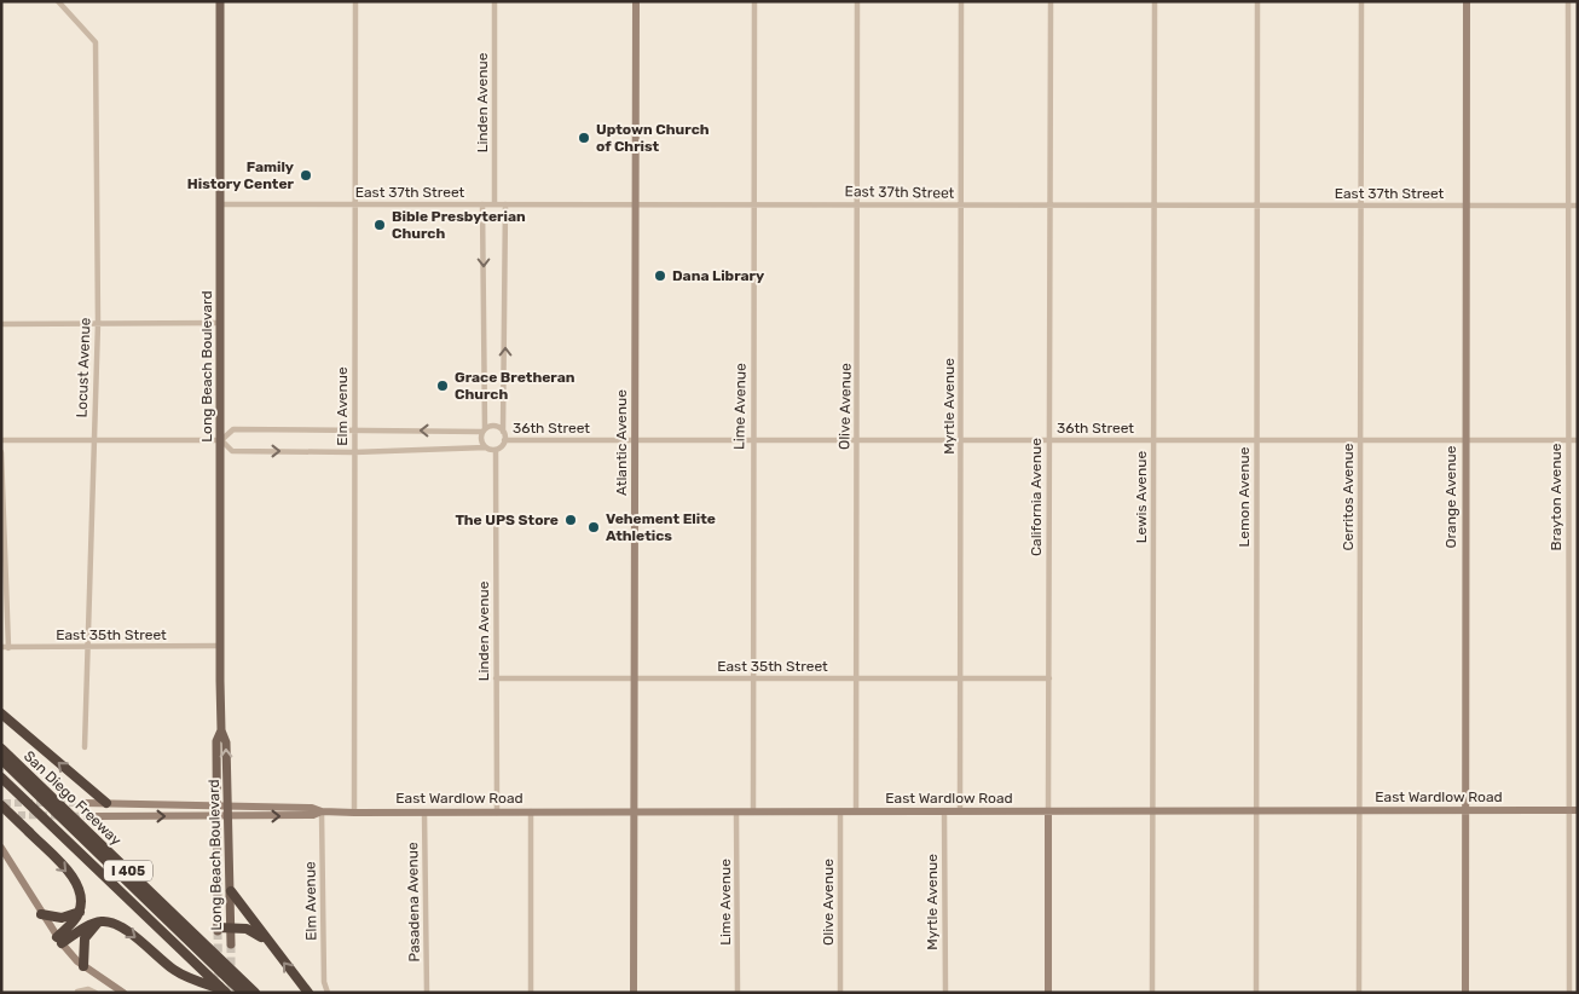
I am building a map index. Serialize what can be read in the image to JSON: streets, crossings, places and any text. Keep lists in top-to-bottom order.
{
  "streets": {
    "highway": ["San Diego Freeway", "I 405"],
    "main road": [
      "Long Beach Boulevard",
      "Atlantic Avenue",
      "California Avenue",
      "Orange Avenue",
      "East Wardlow Road"
    ],
    "street": [
      "Linden Avenue",
      "East 37th Street",
      "Locust Avenue",
      "Elm Avenue",
      "Lime Avenue",
      "Olive Avenue",
      "Myrtle Avenue",
      "36th Street",
      "Lewis Avenue",
      "Lemon Avenue",
      "Cerritos Avenue",
      "Brayton Avenue",
      "East 35th Street",
      "Pasadena Avenue"
    ]
  },
  "crossings": [
    ["Linden Avenue", "East 37th Street"],
    ["Linden Avenue", "36th Street"],
    ["Linden Avenue", "East 35th Street"],
    ["Linden Avenue", "East Wardlow Road"],
    ["East 37th Street", "Long Beach Boulevard"],
    ["East 37th Street", "Elm Avenue"],
    ["East 37th Street", "Lime Avenue"],
    ["East 37th Street", "Olive Avenue"],
    ["East 37th Street", "Myrtle Avenue"],
    ["East 37th Street", "Atlantic Avenue"],
    ["East 37th Street", "California Avenue"],
    ["East 37th Street", "Lewis Avenue"],
    ["East 37th Street", "Lemon Avenue"],
    ["East 37th Street", "Cerritos Avenue"],
    ["East 37th Street", "Orange Avenue"],
    ["East 37th Street", "Brayton Avenue"],
    ["Long Beach Boulevard", "East 35th Street"],
    ["Long Beach Boulevard", "East Wardlow Road"],
    ["Locust Avenue", "East 35th Street"],
    ["Elm Avenue", "East Wardlow Road"],
    ["Lime Avenue", "36th Street"],
    ["Lime Avenue", "East 35th Street"],
    ["Lime Avenue", "East Wardlow Road"],
    ["Olive Avenue", "36th Street"],
    ["Olive Avenue", "East 35th Street"],
    ["Olive Avenue", "East Wardlow Road"],
    ["Myrtle Avenue", "36th Street"],
    ["Myrtle Avenue", "East 35th Street"],
    ["Myrtle Avenue", "East Wardlow Road"],
    ["36th Street", "Atlantic Avenue"],
    ["36th Street", "California Avenue"],
    ["36th Street", "Lewis Avenue"],
    ["36th Street", "Lemon Avenue"],
    ["36th Street", "Cerritos Avenue"],
    ["36th Street", "Orange Avenue"],
    ["36th Street", "Brayton Avenue"],
    ["Atlantic Avenue", "East 35th Street"],
    ["Atlantic Avenue", "East Wardlow Road"],
    ["California Avenue", "East 35th Street"],
    ["California Avenue", "East Wardlow Road"],
    ["Lewis Avenue", "East Wardlow Road"],
    ["Lemon Avenue", "East Wardlow Road"],
    ["Cerritos Avenue", "East Wardlow Road"],
    ["Orange Avenue", "East Wardlow Road"],
    ["Brayton Avenue", "East Wardlow Road"],
    ["East Wardlow Road", "Pasadena Avenue"]
  ],
  "places": [
    "Uptown Church of Christ",
    "Family History Center",
    "Bible Presbyterian Church",
    "Dana Library",
    "Grace Bretheran Church",
    "The UPS Store",
    "Vehement Elite Athletics"
  ]
}
